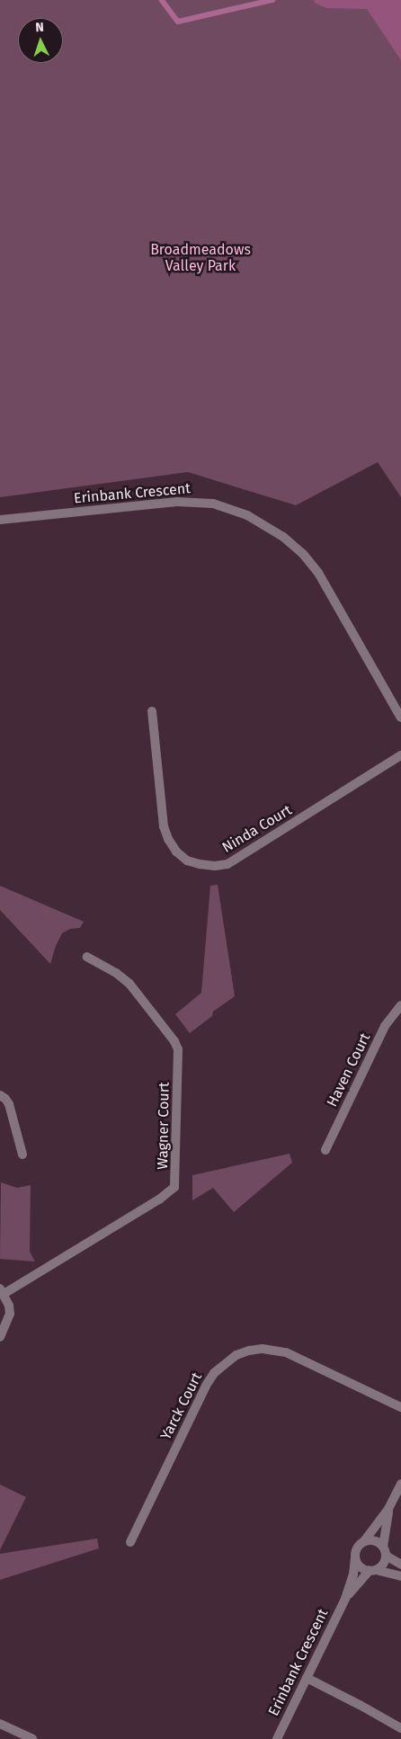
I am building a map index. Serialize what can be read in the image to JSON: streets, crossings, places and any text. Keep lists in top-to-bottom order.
{
  "streets": {
    "street": [
      "Erinbank Crescent",
      "Ninda Court",
      "Haven Court",
      "Wagner Court",
      "Yarck Court"
    ]
  },
  "parks": ["Broadmeadows Valley Park"],
  "north": "top"
}
